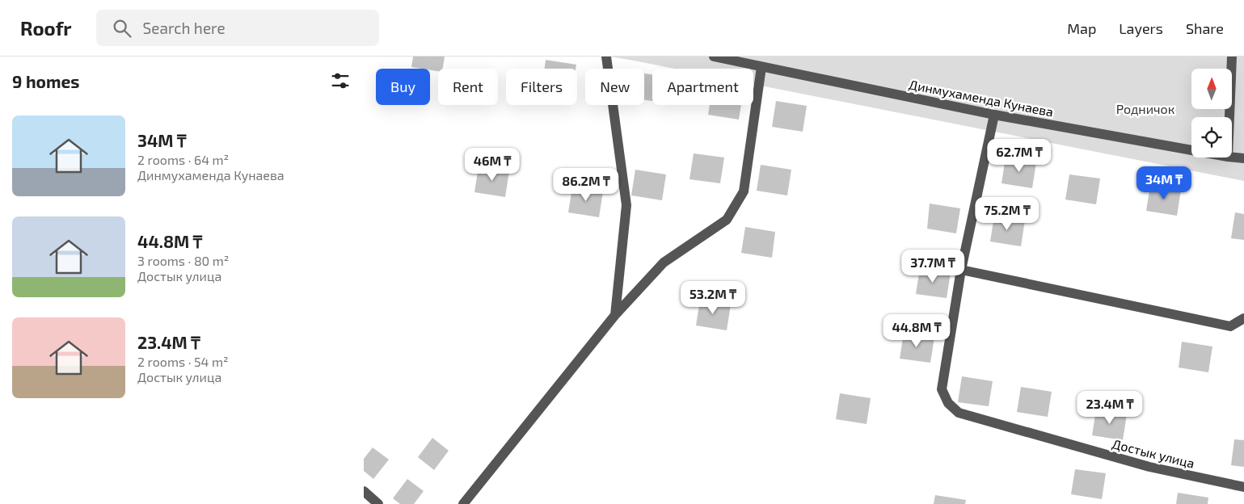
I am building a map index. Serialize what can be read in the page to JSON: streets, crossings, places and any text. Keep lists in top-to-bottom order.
{
  "streets": {
    "street": ["Динмухаменда Кунаева", "Достык улица"]
  },
  "crossings": [
    ["Динмухаменда Кунаева", "Достык улица"]
  ],
  "parks": ["Родничок"],
  "north": "top",
  "page": {
    "header": "Roofr",
    "search": "Search here",
    "nav": ["Map", "Layers", "Share"],
    "heading": "9 homes",
    "chip": [
      "Buy",
      "Rent",
      "Filters",
      "New",
      "Apartment"
    ],
    "list": [
      {
        "name": "34M ₸",
        "note": "2 rooms · 64 m² · Динмухаменда Кунаева"
      },
      {
        "name": "44.8M ₸",
        "note": "3 rooms · 80 m² · Достык улица"
      },
      {
        "name": "23.4M ₸",
        "note": "2 rooms · 54 m² · Достык улица"
      }
    ],
    "price": [
      "62.7M ₸",
      "46M ₸",
      "34M ₸",
      "86.2M ₸",
      "75.2M ₸",
      "37.7M ₸",
      "53.2M ₸",
      "44.8M ₸",
      "23.4M ₸"
    ]
  }
}
